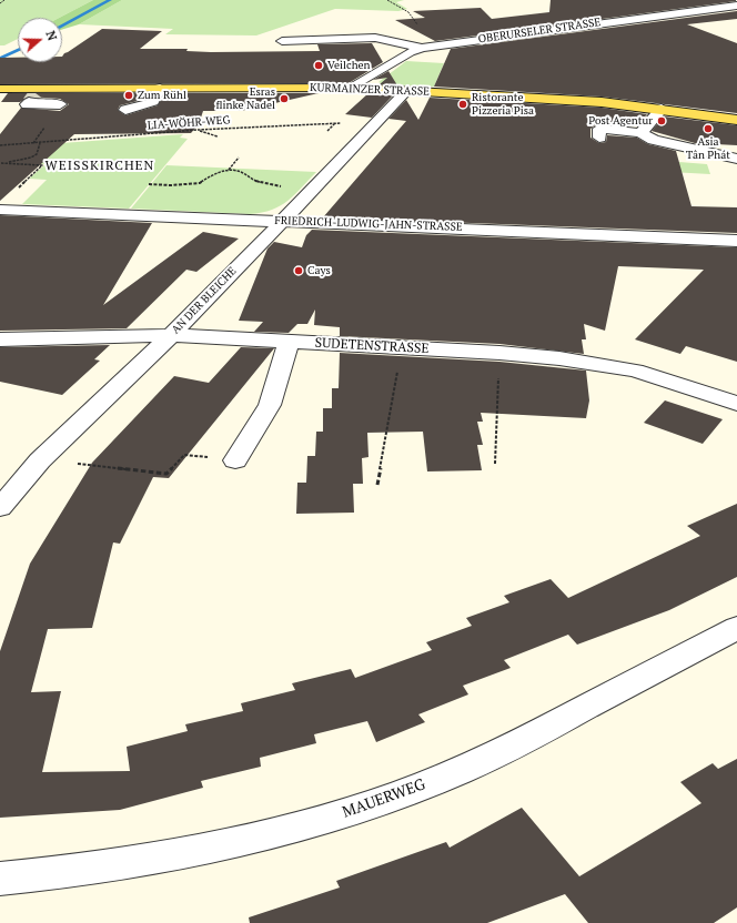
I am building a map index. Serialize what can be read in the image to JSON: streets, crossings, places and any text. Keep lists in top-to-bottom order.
{
  "streets": {
    "main road": ["KURMAINZER STRASSE"],
    "street": [
      "OBERURSELER STRASSE",
      "FRIEDRICH-LUDWIG-JAHN-STRASSE",
      "AN DER BLEICHE",
      "SUDETENSTRASSE",
      "MAUERWEG"
    ],
    "path": ["LIA-WÖHR-WEG"]
  },
  "crossings": [
    ["OBERURSELER STRASSE", "KURMAINZER STRASSE"],
    ["KURMAINZER STRASSE", "AN DER BLEICHE"],
    ["LIA-WÖHR-WEG", "AN DER BLEICHE"],
    ["FRIEDRICH-LUDWIG-JAHN-STRASSE", "AN DER BLEICHE"],
    ["AN DER BLEICHE", "SUDETENSTRASSE"]
  ],
  "districts": ["WEISSKIRCHEN"],
  "places": [
    "Veilchen",
    "Zum Rühl",
    "Esras flinke Nadel",
    "Ristorante Pizzeria Pisa",
    "Post Agentur",
    "Asia Tân Phát",
    "Cays"
  ],
  "north": "right"
}
